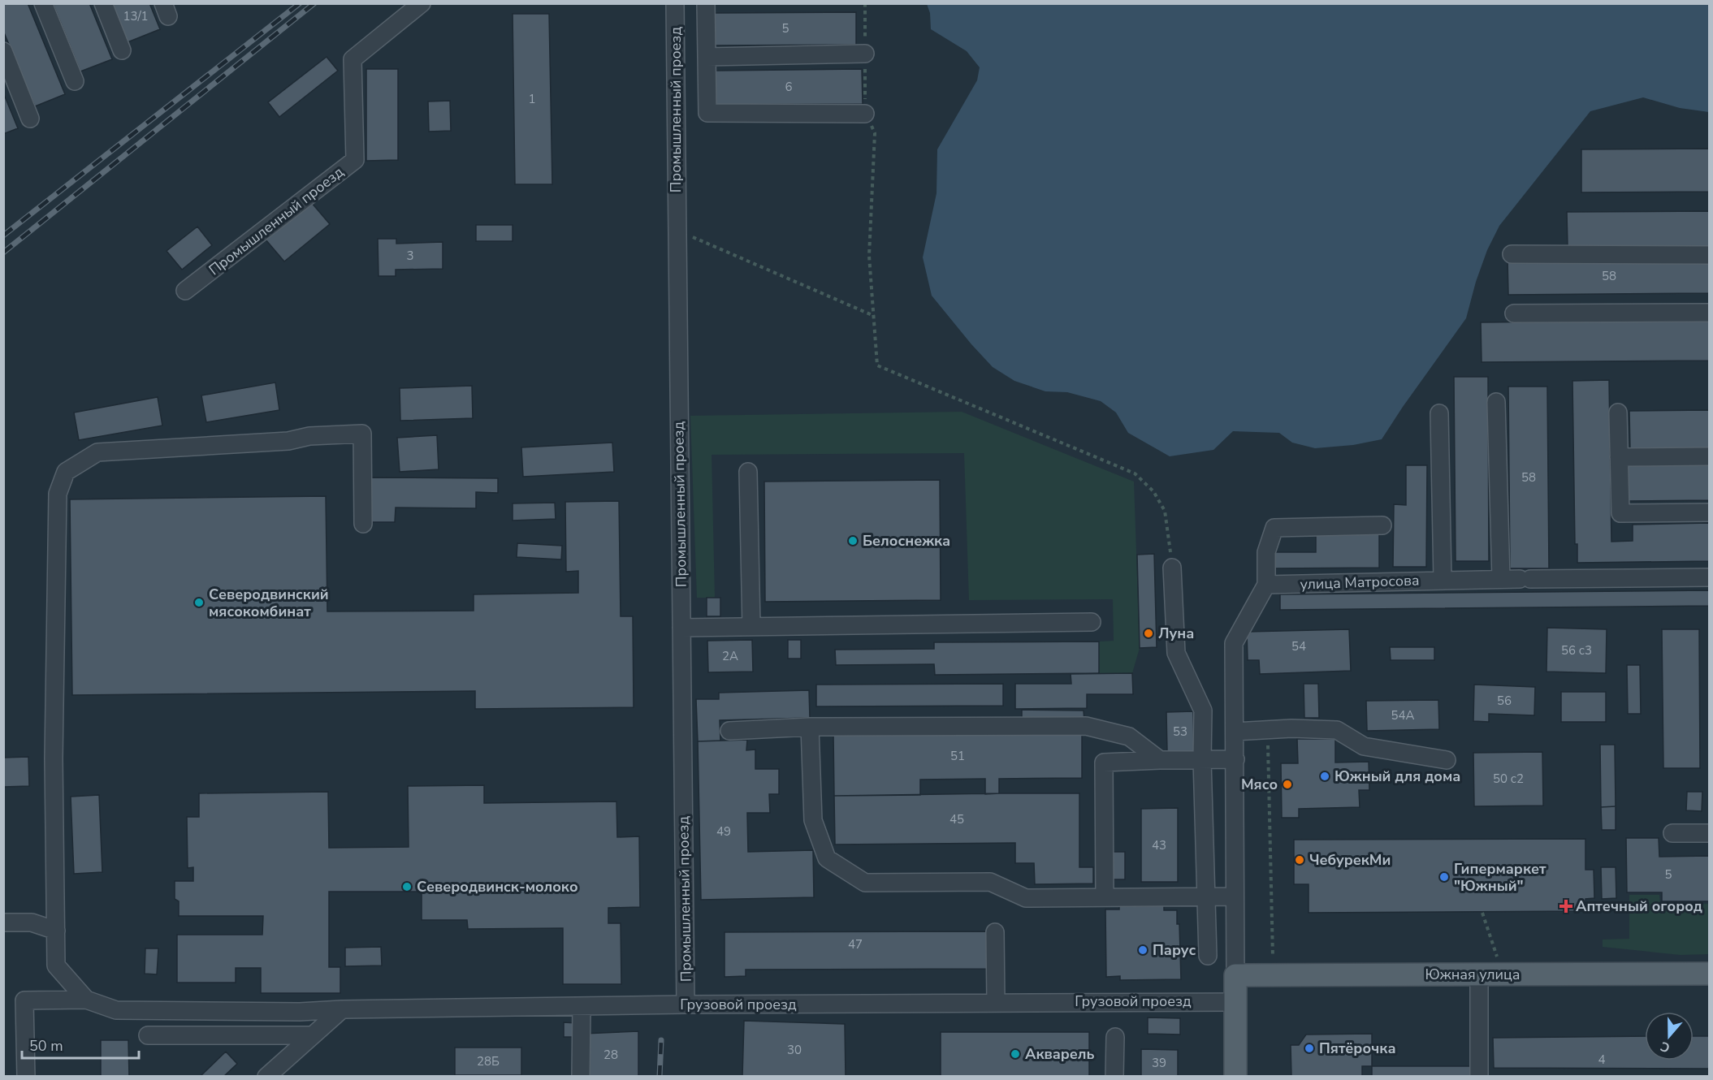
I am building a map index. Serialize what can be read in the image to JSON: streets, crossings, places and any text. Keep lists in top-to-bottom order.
{
  "streets": {
    "main road": ["Южная улица"],
    "street": ["Промышленный проезд", "улица Матросова", "Грузовой проезд"]
  },
  "crossings": [
    ["Промышленный проезд", "Грузовой проезд"]
  ],
  "places": {
    "other": [
      "Белоснежка",
      "Северодвинский мясокомбинат",
      "Луна",
      "Южный для дома",
      "Мясо",
      "ЧебурекМи",
      "Гипермаркет \"Южный\"",
      "Северодвинск-молоко",
      "Парус",
      "Пятёрочка",
      "Акварель"
    ],
    "health": ["Аптечный огород"]
  },
  "house_numbers": [
    "13/1",
    "5",
    "6",
    "1",
    "3",
    "58",
    "58",
    "54",
    "56 с3",
    "2А",
    "56",
    "54А",
    "53",
    "51",
    "50 с2",
    "45",
    "49",
    "43",
    "5",
    "47",
    "30",
    "28",
    "4",
    "28Б",
    "39"
  ],
  "scale_bar": "50 m",
  "north": "bottom"
}
